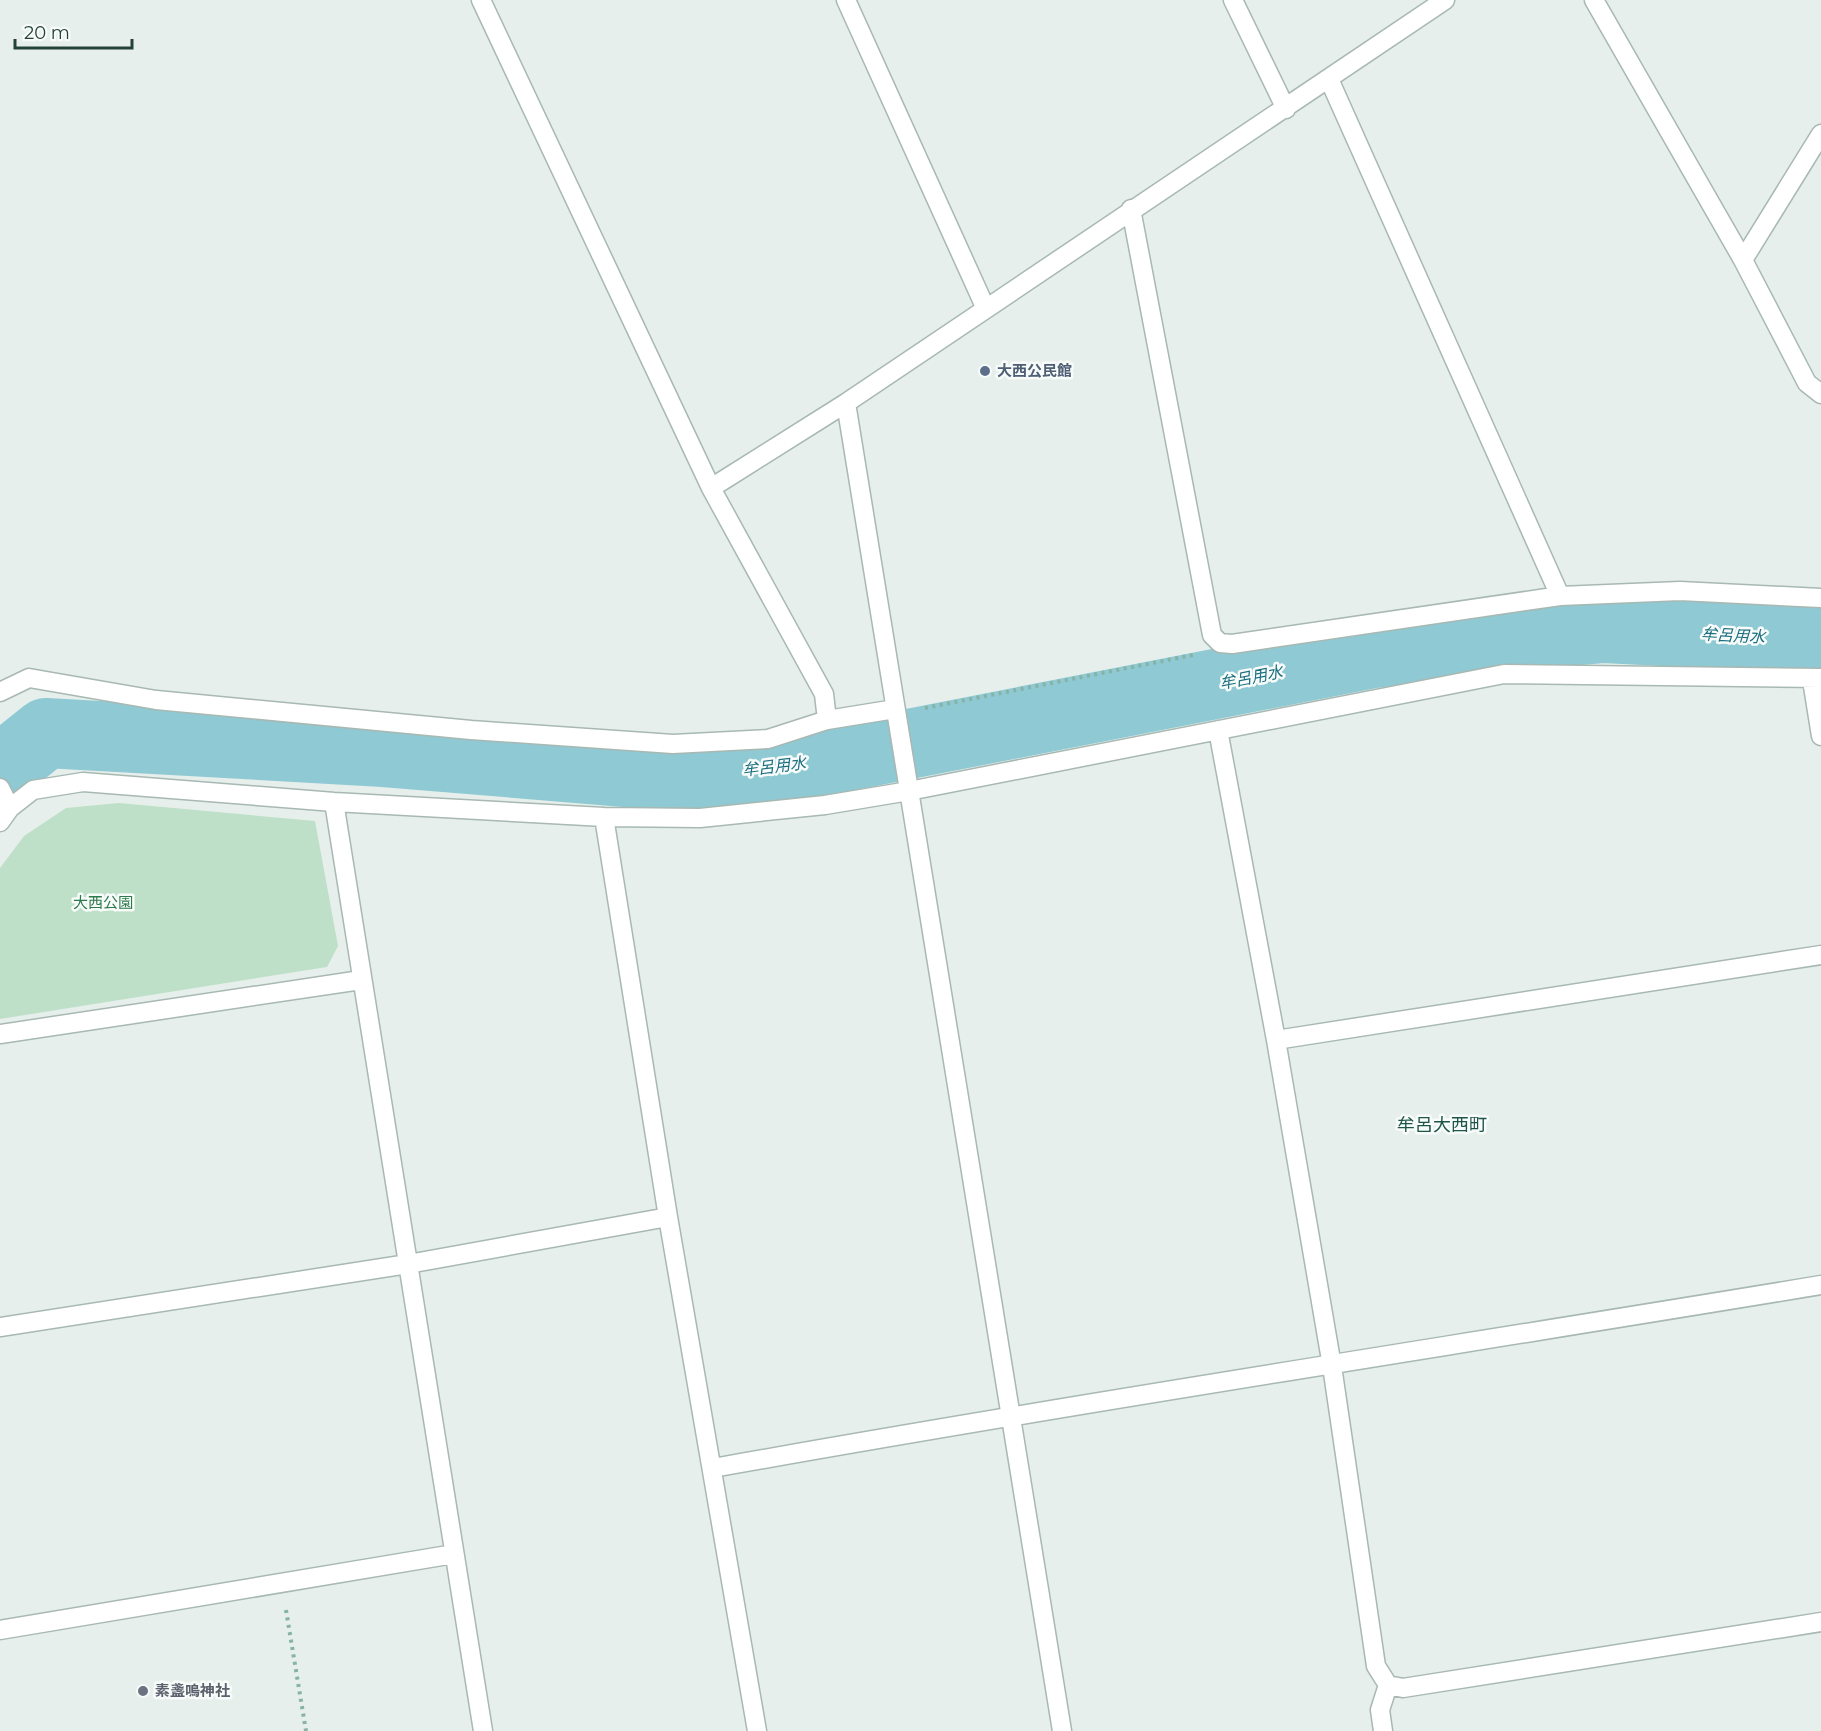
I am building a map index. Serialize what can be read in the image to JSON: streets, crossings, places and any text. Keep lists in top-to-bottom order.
{
  "districts": ["牟呂大西町"],
  "water": ["牟呂用水"],
  "parks": ["大西公園"],
  "places": ["大西公民館", "素盞嗚神社"],
  "scale_bar": "20 m"
}
